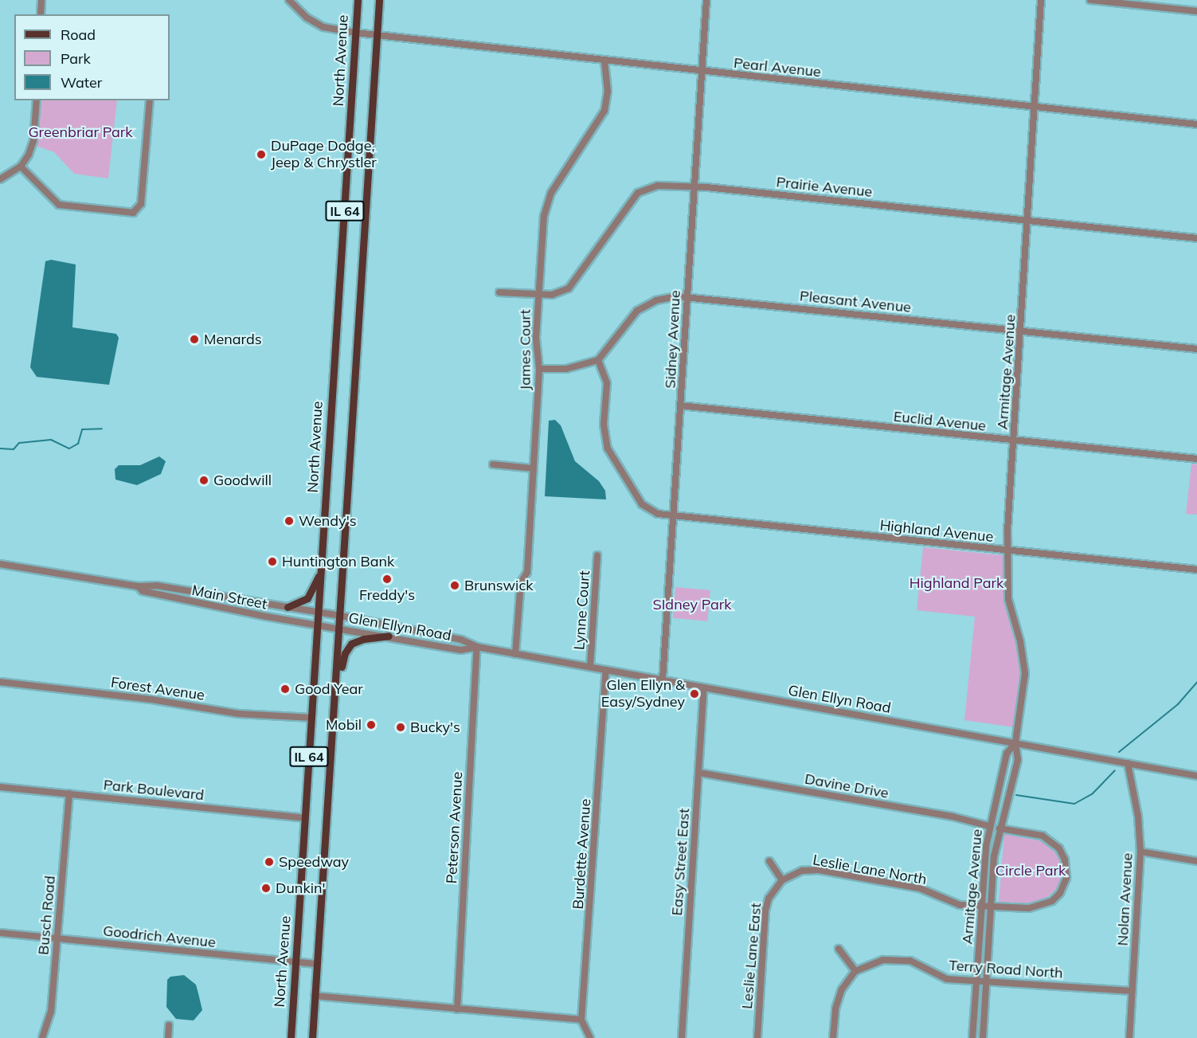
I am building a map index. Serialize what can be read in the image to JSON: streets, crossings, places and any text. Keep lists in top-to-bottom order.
{
  "streets": {
    "main road": ["North Avenue", "IL 64"],
    "street": [
      "Pearl Avenue",
      "Prairie Avenue",
      "Pleasant Avenue",
      "Sidney Avenue",
      "James Court",
      "Armitage Avenue",
      "Euclid Avenue",
      "Highland Avenue",
      "Main Street",
      "Lynne Court",
      "Glen Ellyn Road",
      "Forest Avenue",
      "Davine Drive",
      "Park Boulevard",
      "Peterson Avenue",
      "Burdette Avenue",
      "Easy Street East",
      "Leslie Lane North",
      "Nolan Avenue",
      "Busch Road",
      "Goodrich Avenue",
      "Leslie Lane East",
      "Terry Road North"
    ]
  },
  "crossings": [
    ["North Avenue", "Pearl Avenue"],
    ["North Avenue", "Main Street"],
    ["North Avenue", "Glen Ellyn Road"],
    ["North Avenue", "Forest Avenue"],
    ["North Avenue", "Park Boulevard"],
    ["North Avenue", "Goodrich Avenue"],
    ["Pearl Avenue", "IL 64"],
    ["Pearl Avenue", "Sidney Avenue"],
    ["Pearl Avenue", "James Court"],
    ["Pearl Avenue", "Armitage Avenue"],
    ["Prairie Avenue", "Sidney Avenue"],
    ["Prairie Avenue", "James Court"],
    ["Prairie Avenue", "Armitage Avenue"],
    ["IL 64", "Glen Ellyn Road"],
    ["IL 64", "Goodrich Avenue"],
    ["Pleasant Avenue", "Sidney Avenue"],
    ["Pleasant Avenue", "Armitage Avenue"],
    ["Pleasant Avenue", "Highland Avenue"],
    ["Sidney Avenue", "Euclid Avenue"],
    ["Sidney Avenue", "Highland Avenue"],
    ["Sidney Avenue", "Glen Ellyn Road"],
    ["James Court", "Glen Ellyn Road"],
    ["Armitage Avenue", "Euclid Avenue"],
    ["Armitage Avenue", "Highland Avenue"],
    ["Armitage Avenue", "Glen Ellyn Road"],
    ["Armitage Avenue", "Davine Drive"],
    ["Armitage Avenue", "Leslie Lane North"],
    ["Armitage Avenue", "Terry Road North"],
    ["Main Street", "Glen Ellyn Road"],
    ["Lynne Court", "Glen Ellyn Road"],
    ["Glen Ellyn Road", "Peterson Avenue"],
    ["Glen Ellyn Road", "Burdette Avenue"],
    ["Glen Ellyn Road", "Easy Street East"],
    ["Glen Ellyn Road", "Nolan Avenue"],
    ["Davine Drive", "Easy Street East"],
    ["Park Boulevard", "Busch Road"],
    ["Leslie Lane North", "Leslie Lane East"],
    ["Nolan Avenue", "Terry Road North"],
    ["Busch Road", "Goodrich Avenue"]
  ],
  "parks": [
    "Greenbriar Park",
    "Highland Park",
    "SIdney Park",
    "Circle Park"
  ],
  "places": [
    "DuPage Dodge, Jeep & Chrystler",
    "Menards",
    "Goodwill",
    "Wendy's",
    "Huntington Bank",
    "Freddy's",
    "Brunswick",
    "Good Year",
    "Glen Ellyn & Easy/Sydney",
    "Mobil",
    "Bucky's",
    "Speedway",
    "Dunkin'"
  ],
  "legend": ["Road", "Park", "Water"]
}
